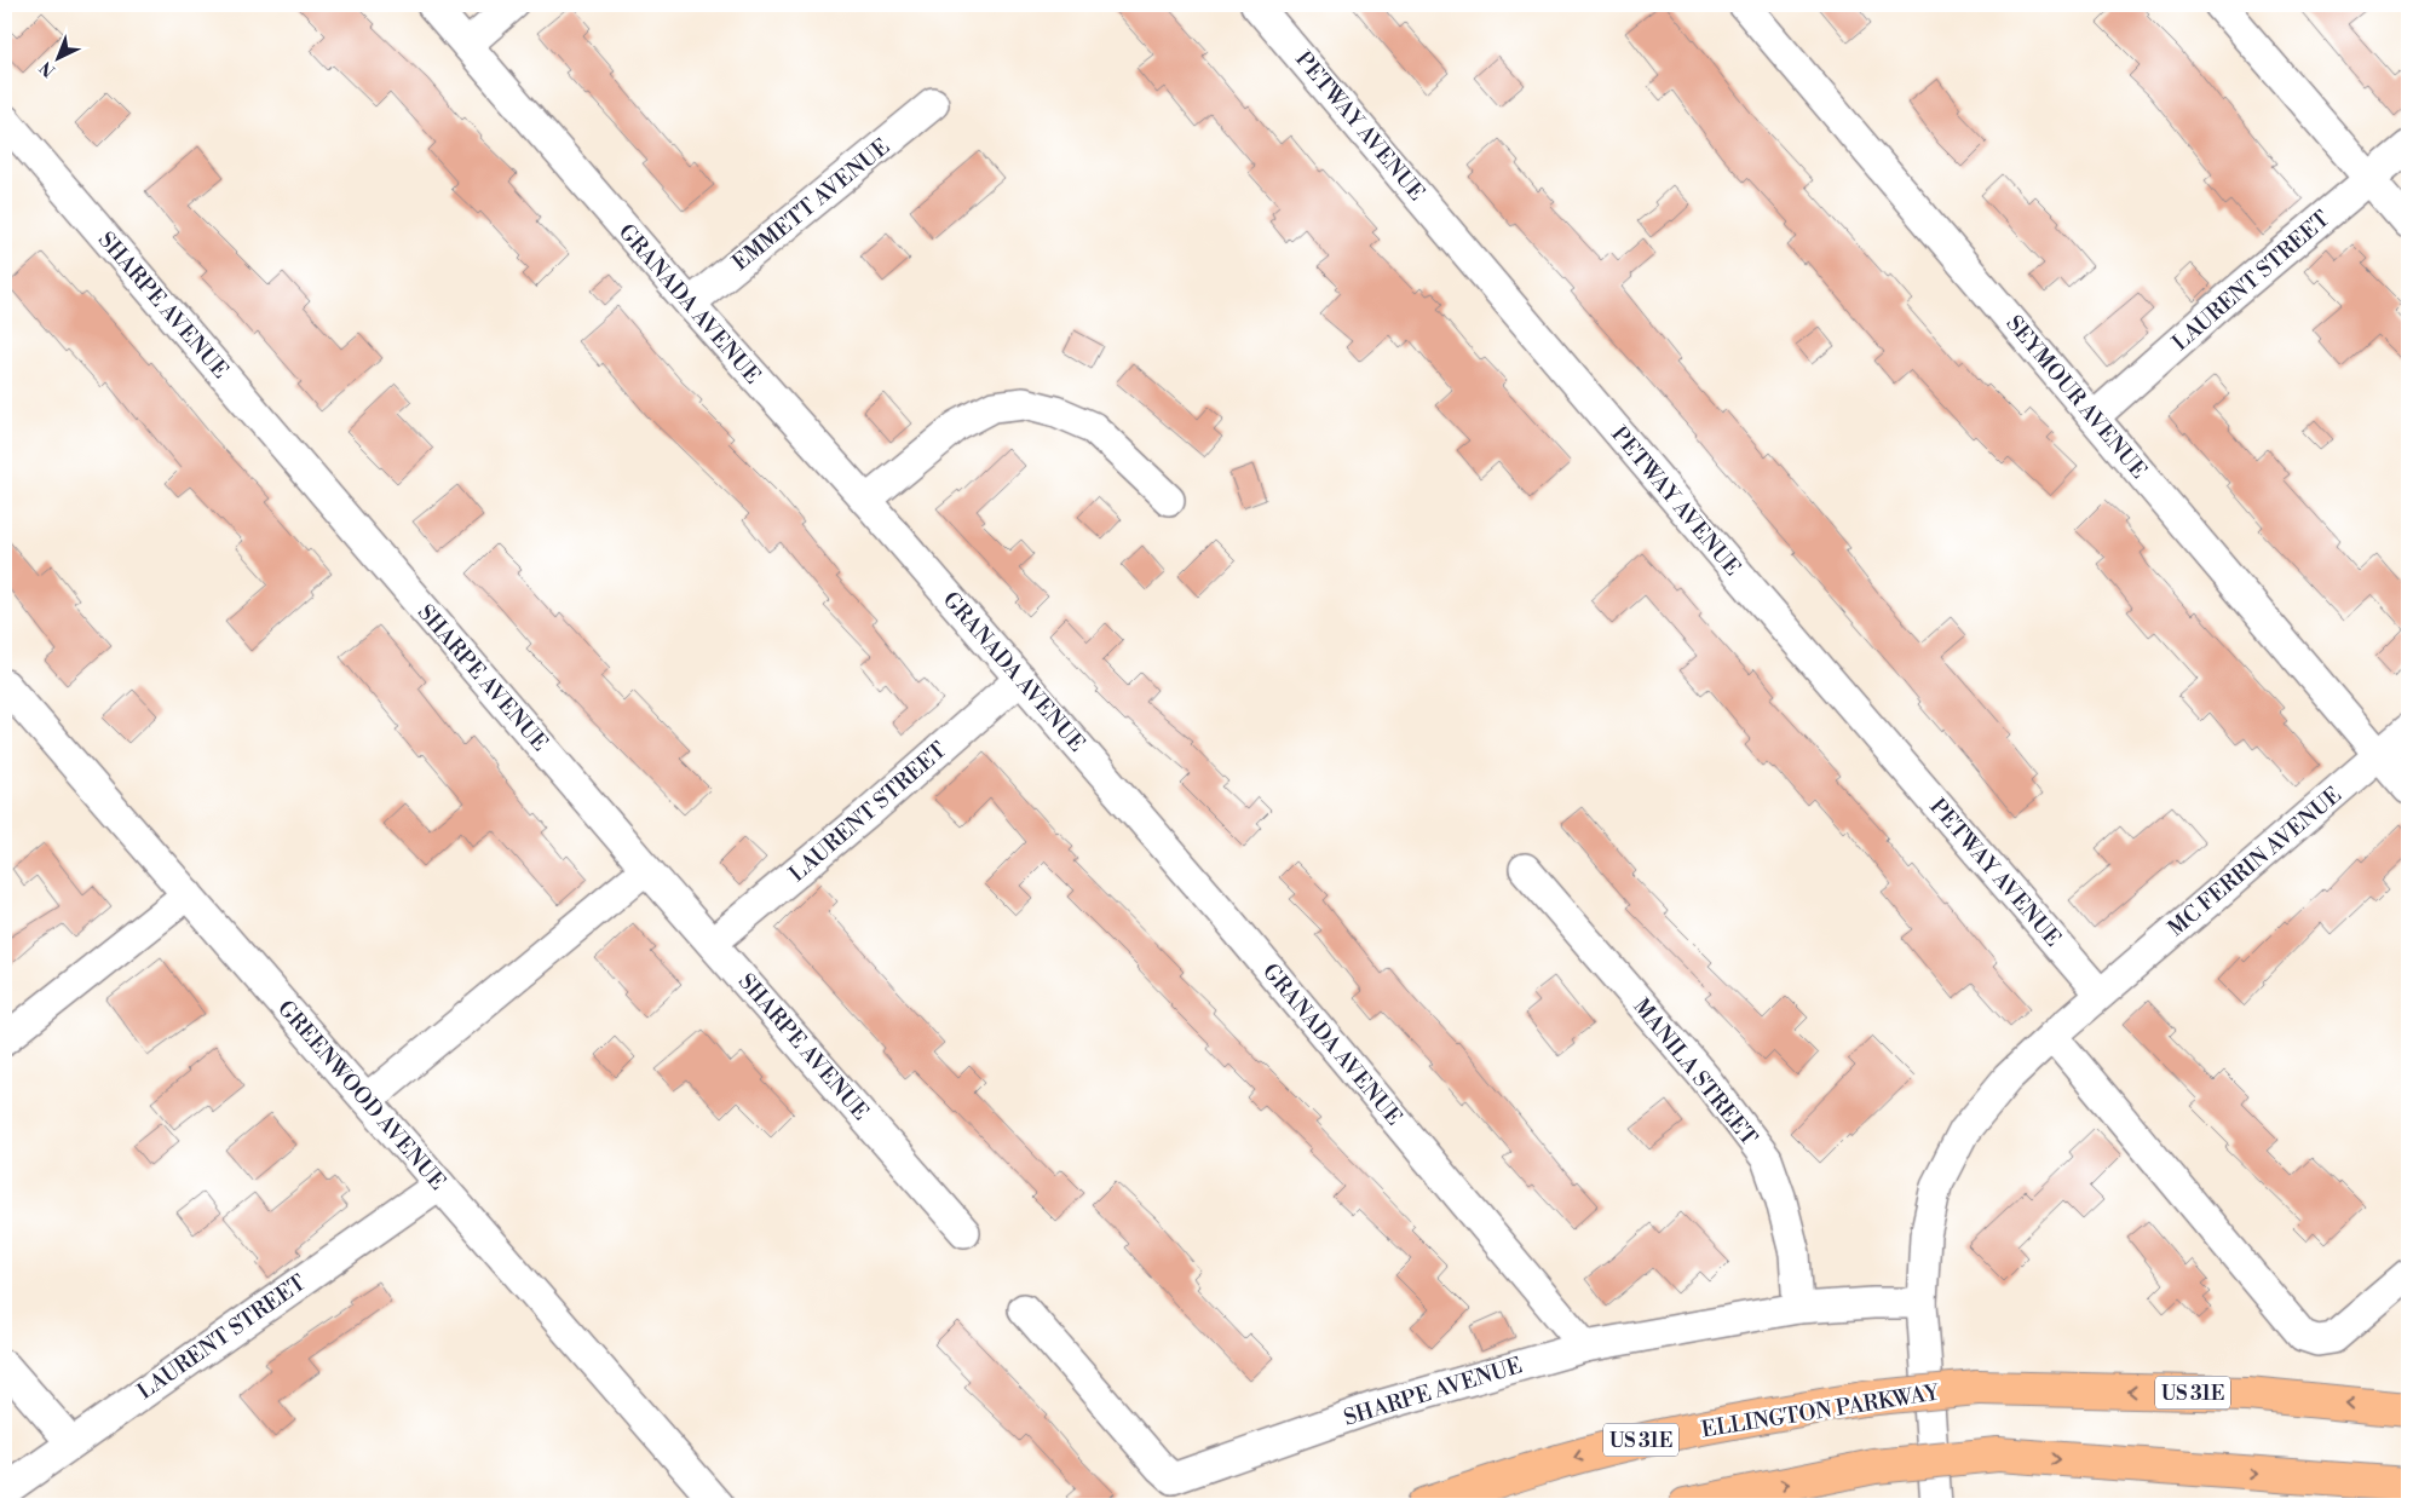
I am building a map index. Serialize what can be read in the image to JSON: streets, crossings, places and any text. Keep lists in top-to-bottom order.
{
  "streets": {
    "highway": ["US 31E", "ELLINGTON PARKWAY"],
    "street": [
      "PETWAY AVENUE",
      "EMMETT AVENUE",
      "LAURENT STREET",
      "GRANADA AVENUE",
      "SHARPE AVENUE",
      "SEYMOUR AVENUE",
      "MC FERRIN AVENUE",
      "MANILA STREET",
      "GREENWOOD AVENUE"
    ]
  },
  "crossings": [
    ["PETWAY AVENUE", "MC FERRIN AVENUE"],
    ["EMMETT AVENUE", "GRANADA AVENUE"],
    ["LAURENT STREET", "GRANADA AVENUE"],
    ["LAURENT STREET", "SHARPE AVENUE"],
    ["LAURENT STREET", "SEYMOUR AVENUE"],
    ["LAURENT STREET", "GREENWOOD AVENUE"],
    ["GRANADA AVENUE", "SHARPE AVENUE"],
    ["SHARPE AVENUE", "MC FERRIN AVENUE"],
    ["SHARPE AVENUE", "MANILA STREET"],
    ["SEYMOUR AVENUE", "MC FERRIN AVENUE"]
  ],
  "north": "bottom left"
}
